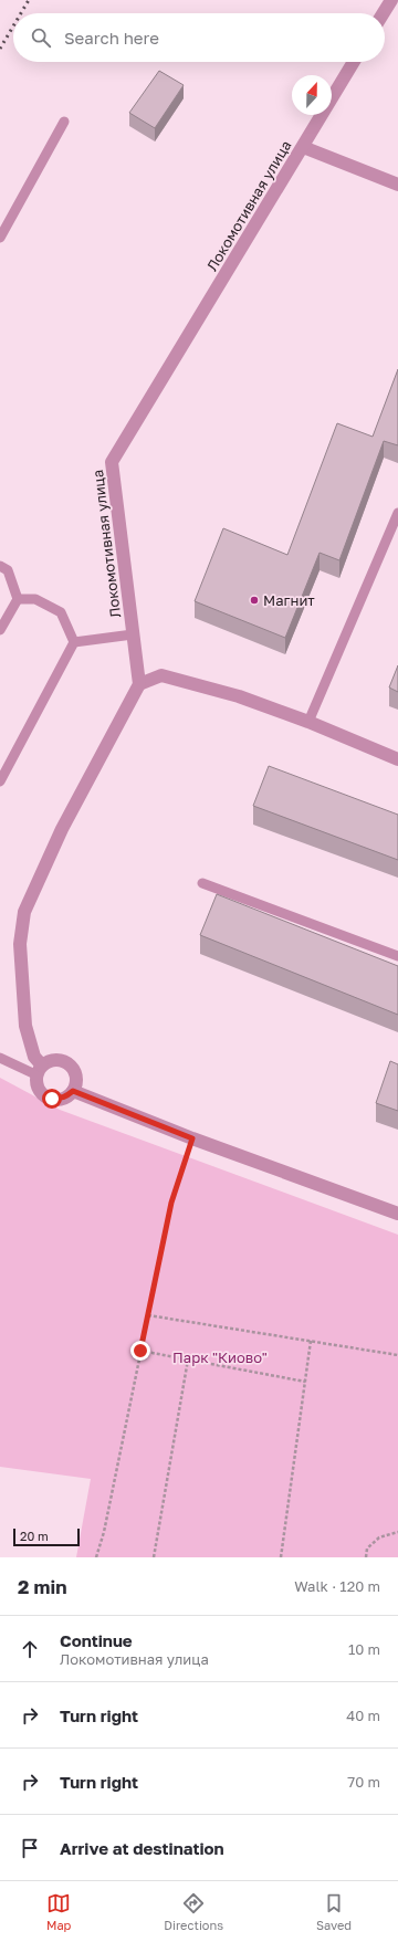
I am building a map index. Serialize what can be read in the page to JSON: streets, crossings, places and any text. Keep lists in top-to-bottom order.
{
  "streets": {
    "street": ["Локомотивная улица"]
  },
  "parks": ["Парк \"Киово\""],
  "places": ["Магнит"],
  "scale_bar": "20 m",
  "north": "top",
  "page": {
    "search": "Search here",
    "scale": "20 m",
    "heading": ["2 min", "Walk · 120 m"],
    "list": [
      ["Continue", "Локомотивная улица", "10 m"],
      ["Turn right", "40 m"],
      ["Turn right", "70 m"],
      "Arrive at destination"
    ],
    "nav": ["Map", "Directions", "Saved"]
  }
}
